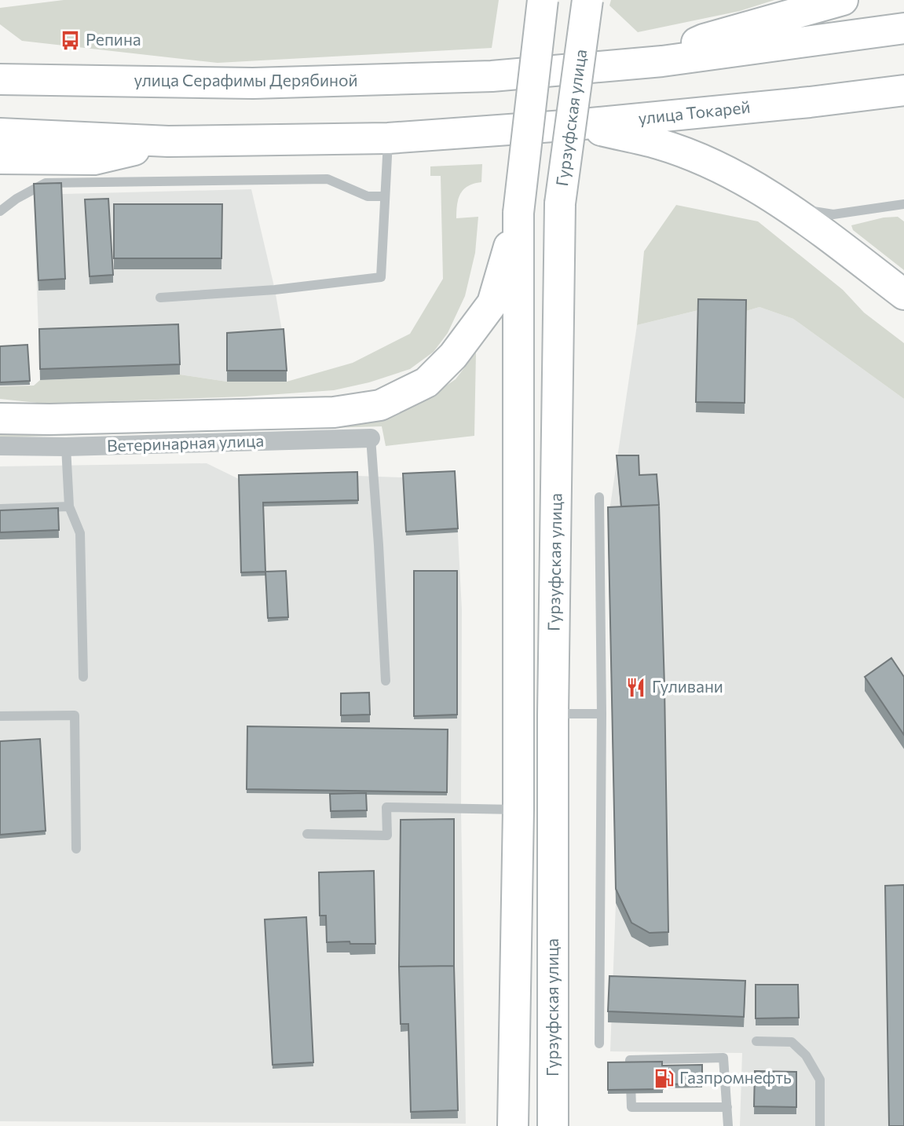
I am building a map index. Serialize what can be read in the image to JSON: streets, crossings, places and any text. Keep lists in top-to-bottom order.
{
  "streets": {
    "main road": ["улица Серафимы Дерябиной", "улица Токарей", "Гурзуфская улица"],
    "street": ["Ветеринарная улица"]
  },
  "places": {
    "bus stop": ["Репина"],
    "restaurant": ["Гуливани"],
    "fuel station": ["Газпромнефть"]
  }
}
